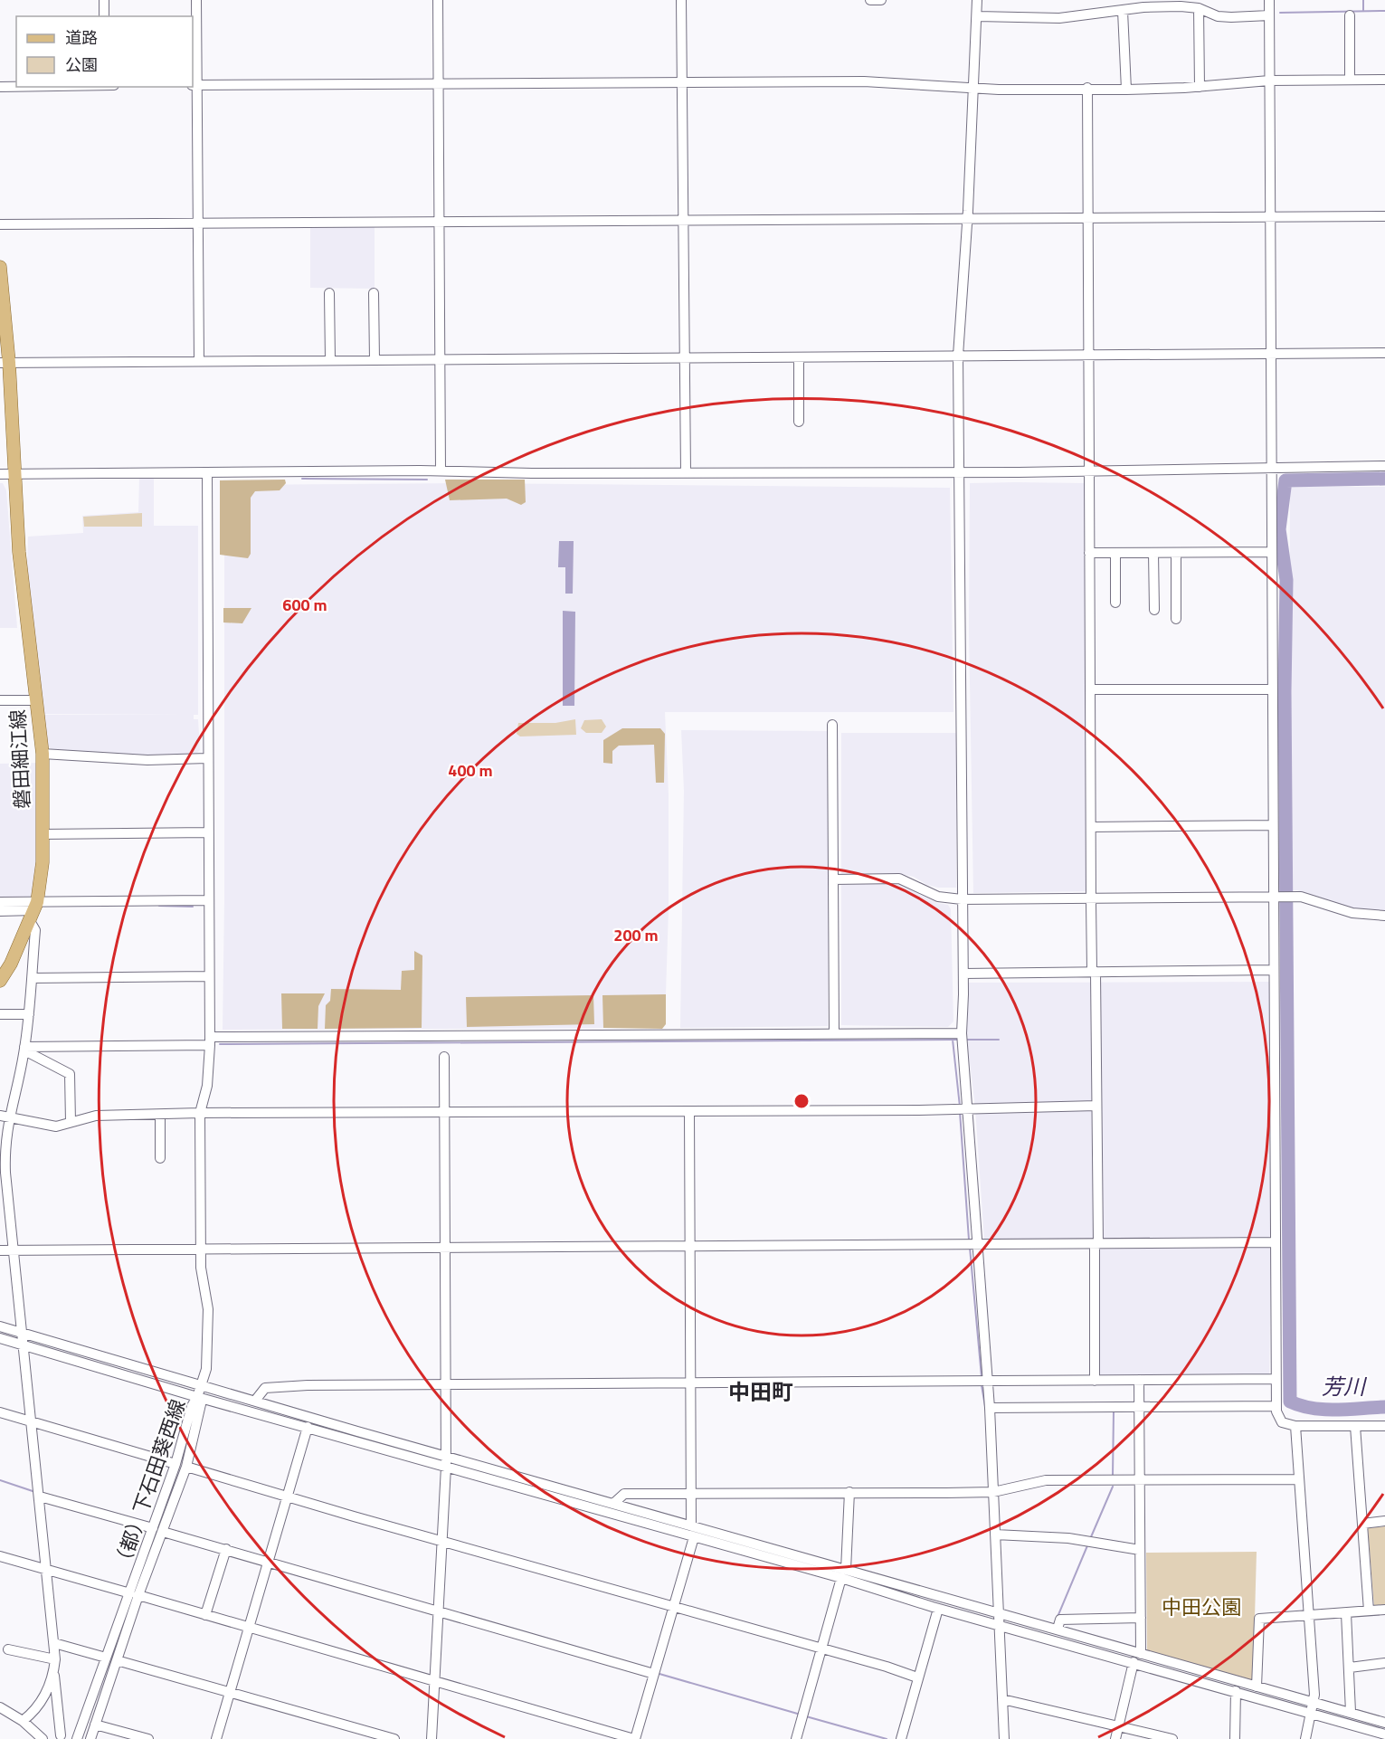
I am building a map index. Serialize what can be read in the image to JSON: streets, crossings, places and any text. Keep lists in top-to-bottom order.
{
  "streets": {
    "main road": ["磐田細江線"],
    "street": ["（都）下石田葵西線"]
  },
  "districts": ["中田町"],
  "water": ["芳川"],
  "parks": ["中田公園"],
  "legend": ["道路", "公園"],
  "rings": ["600 m", "400 m", "200 m"]
}
